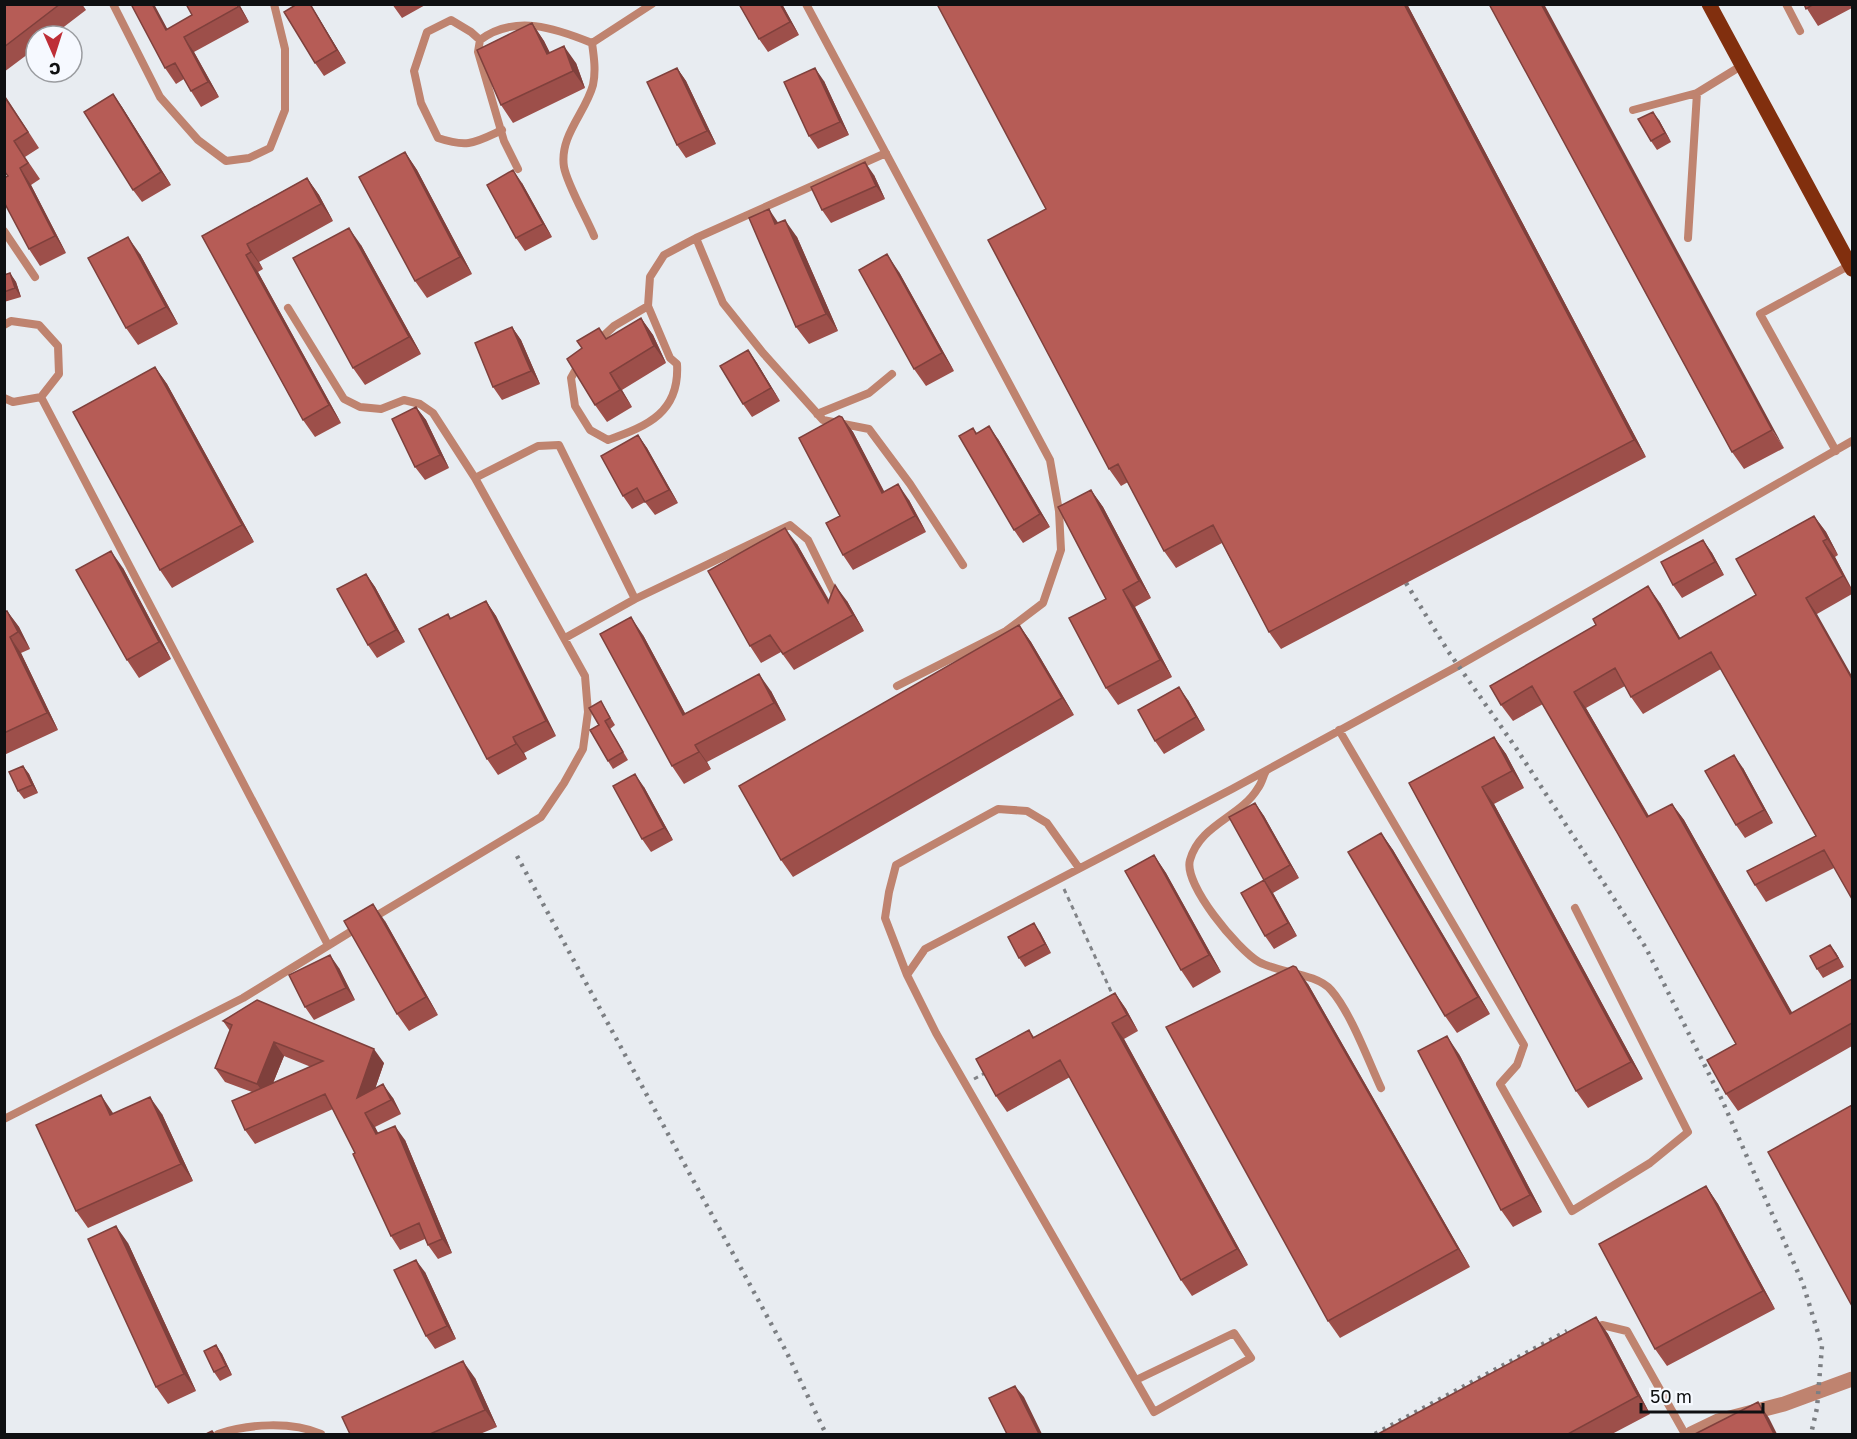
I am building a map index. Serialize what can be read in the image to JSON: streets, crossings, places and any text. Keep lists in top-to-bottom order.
{
  "scale_bar": "50 m",
  "north": "bottom"
}
